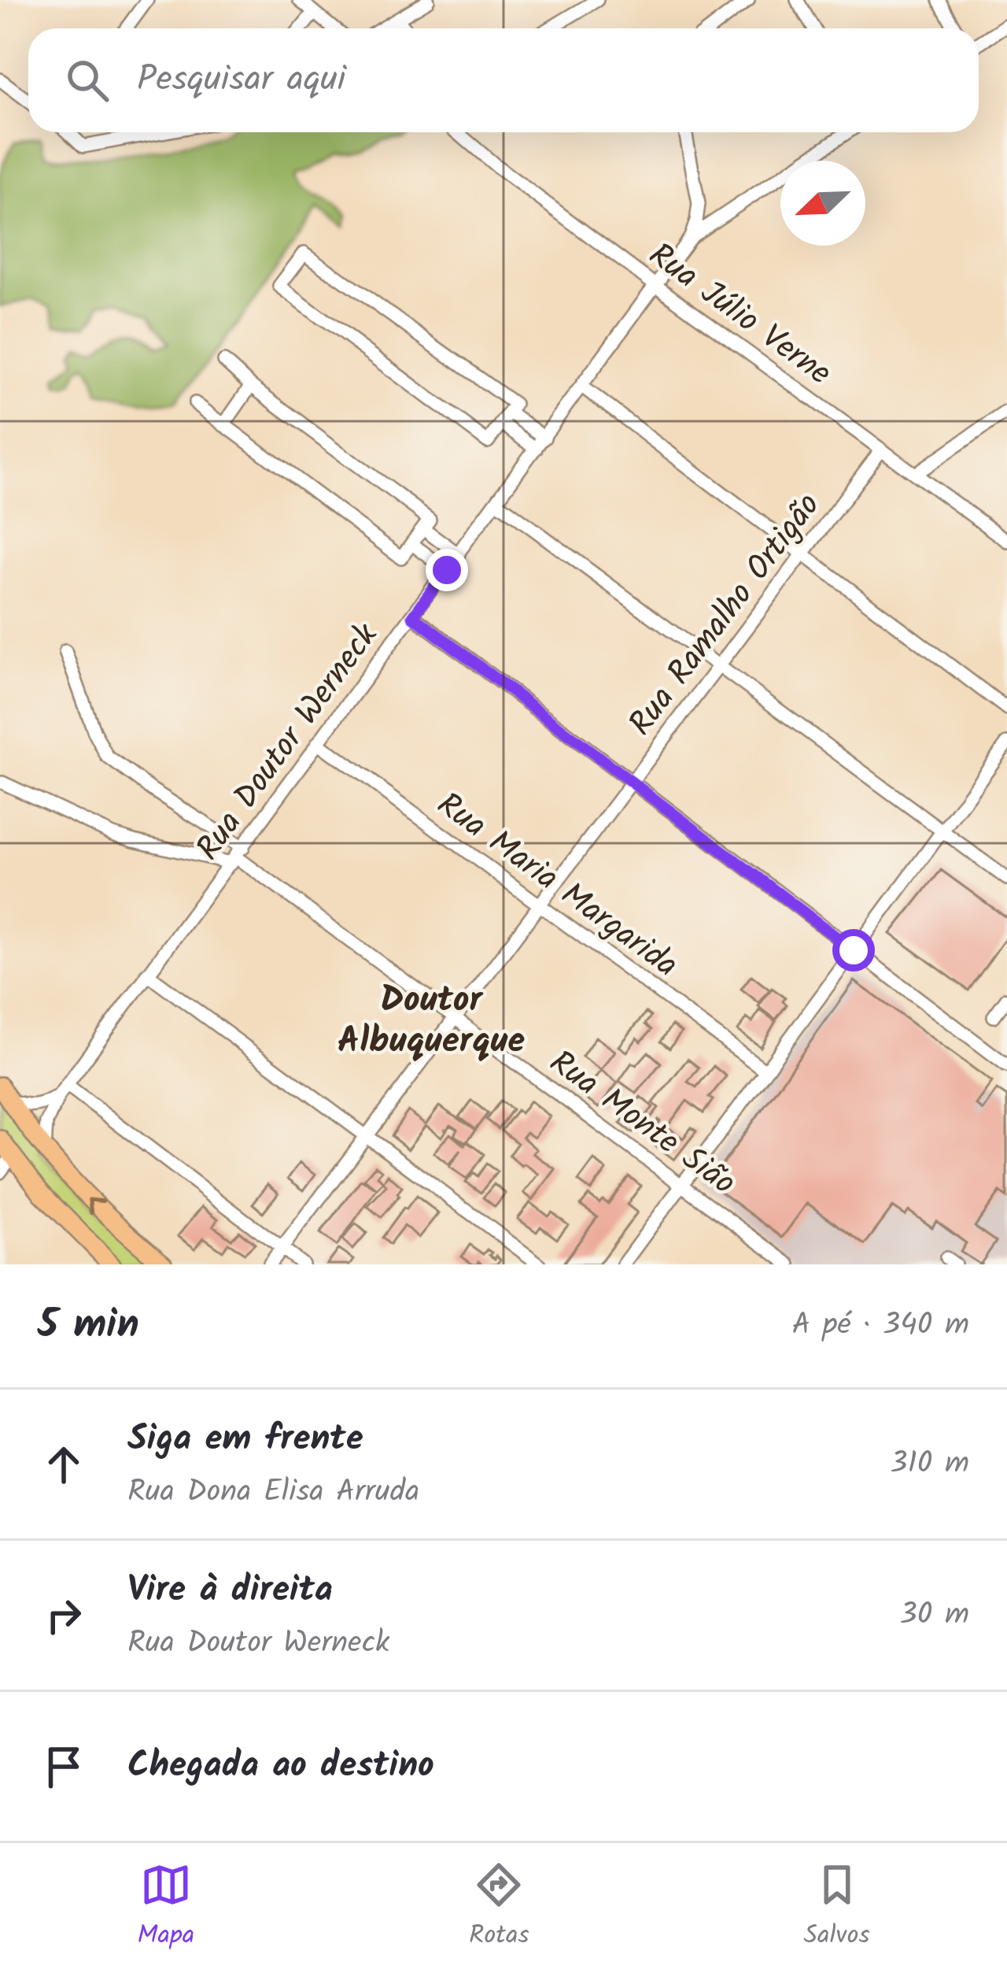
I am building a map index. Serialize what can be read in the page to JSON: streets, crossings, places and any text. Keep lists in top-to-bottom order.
{
  "streets": {
    "street": [
      "Rua Júlio Verne",
      "Rua Ramalho Ortigão",
      "Rua Doutor Werneck",
      "Rua Maria Margarida",
      "Rua Monte Sião"
    ]
  },
  "crossings": [
    ["Rua Júlio Verne", "Rua Ramalho Ortigão"],
    ["Rua Júlio Verne", "Rua Doutor Werneck"],
    ["Rua Ramalho Ortigão", "Rua Maria Margarida"],
    ["Rua Ramalho Ortigão", "Rua Monte Sião"],
    ["Rua Doutor Werneck", "Rua Maria Margarida"],
    ["Rua Doutor Werneck", "Rua Monte Sião"]
  ],
  "districts": ["Doutor Albuquerque"],
  "north": "bottom left",
  "page": {
    "search": "Pesquisar aqui",
    "heading": ["5 min", "A pé · 340 m"],
    "list": [
      ["Siga em frente", "Rua Dona Elisa Arruda", "310 m"],
      ["Vire à direita", "Rua Doutor Werneck", "30 m"],
      "Chegada ao destino"
    ],
    "nav": ["Mapa", "Rotas", "Salvos"]
  }
}
